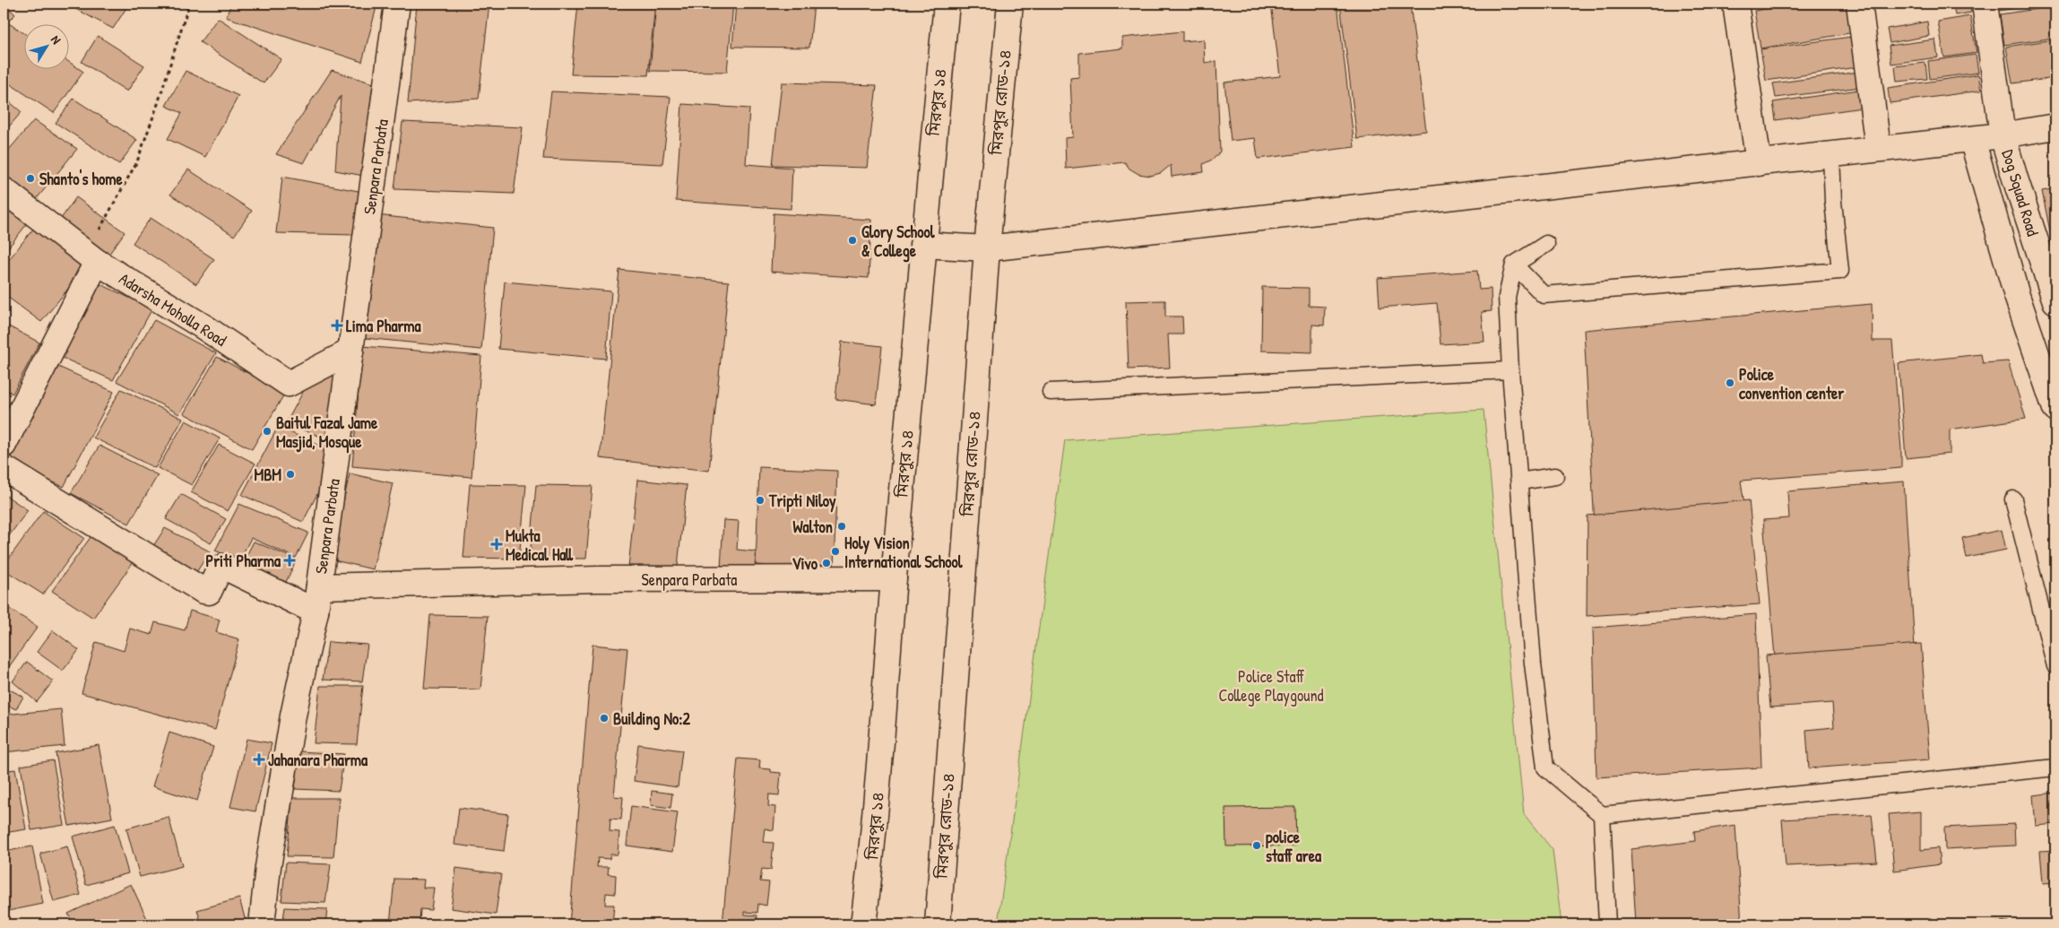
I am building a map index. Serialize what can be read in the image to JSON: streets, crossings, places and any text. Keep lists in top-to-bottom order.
{
  "streets": {
    "street": [
      "মিরপুর ১৪",
      "মিরপুর রোড-১৪",
      "Senpara Parbata",
      "Dog Squad Road",
      "Adarsha Moholla Road"
    ]
  },
  "crossings": [
    ["মিরপুর ১৪", "Senpara Parbata"],
    ["Senpara Parbata", "Adarsha Moholla Road"]
  ],
  "parks": ["Police Staff College Playgound"],
  "places": {
    "other": [
      "Shanto's home",
      "Glory School & College",
      "Police convention center",
      "Baitul Fazal Jame Masjid, Mosque",
      "MBM",
      "Tripti Niloy",
      "Walton",
      "Holy Vision International School",
      "Vivo",
      "Building No:2",
      "police staff area"
    ],
    "health": [
      "Lima Pharma",
      "Mukta Medical Hall",
      "Priti Pharma",
      "Jahanara Pharma"
    ]
  },
  "north": "top right"
}
